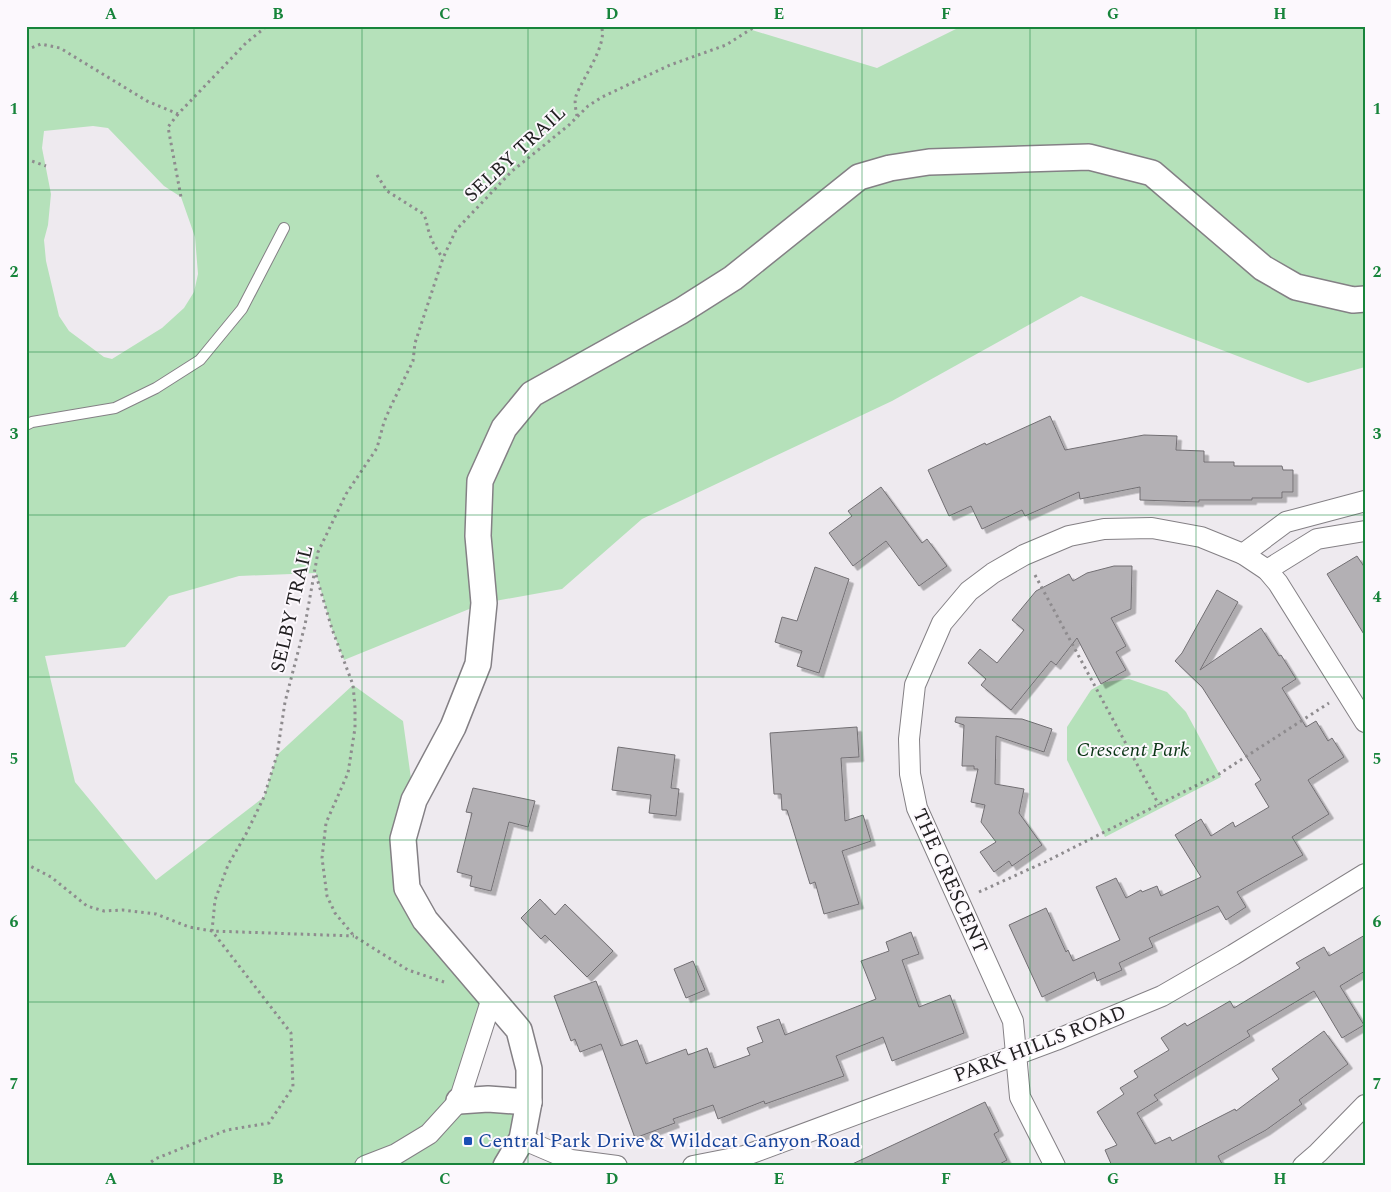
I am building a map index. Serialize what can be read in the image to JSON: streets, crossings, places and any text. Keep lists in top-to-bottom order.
{
  "streets": {
    "street": ["THE CRESCENT", "PARK HILLS ROAD"],
    "path": ["SELBY TRAIL"]
  },
  "crossings": [
    ["THE CRESCENT", "PARK HILLS ROAD"]
  ],
  "parks": ["Crescent Park"],
  "places": {
    "transit": ["Central Park Drive & Wildcat Canyon Road"]
  },
  "grid": {
    "columns": [
      "A",
      "B",
      "C",
      "D",
      "E",
      "F",
      "G",
      "H"
    ],
    "rows": [
      "1",
      "2",
      "3",
      "4",
      "5",
      "6",
      "7"
    ]
  }
}
